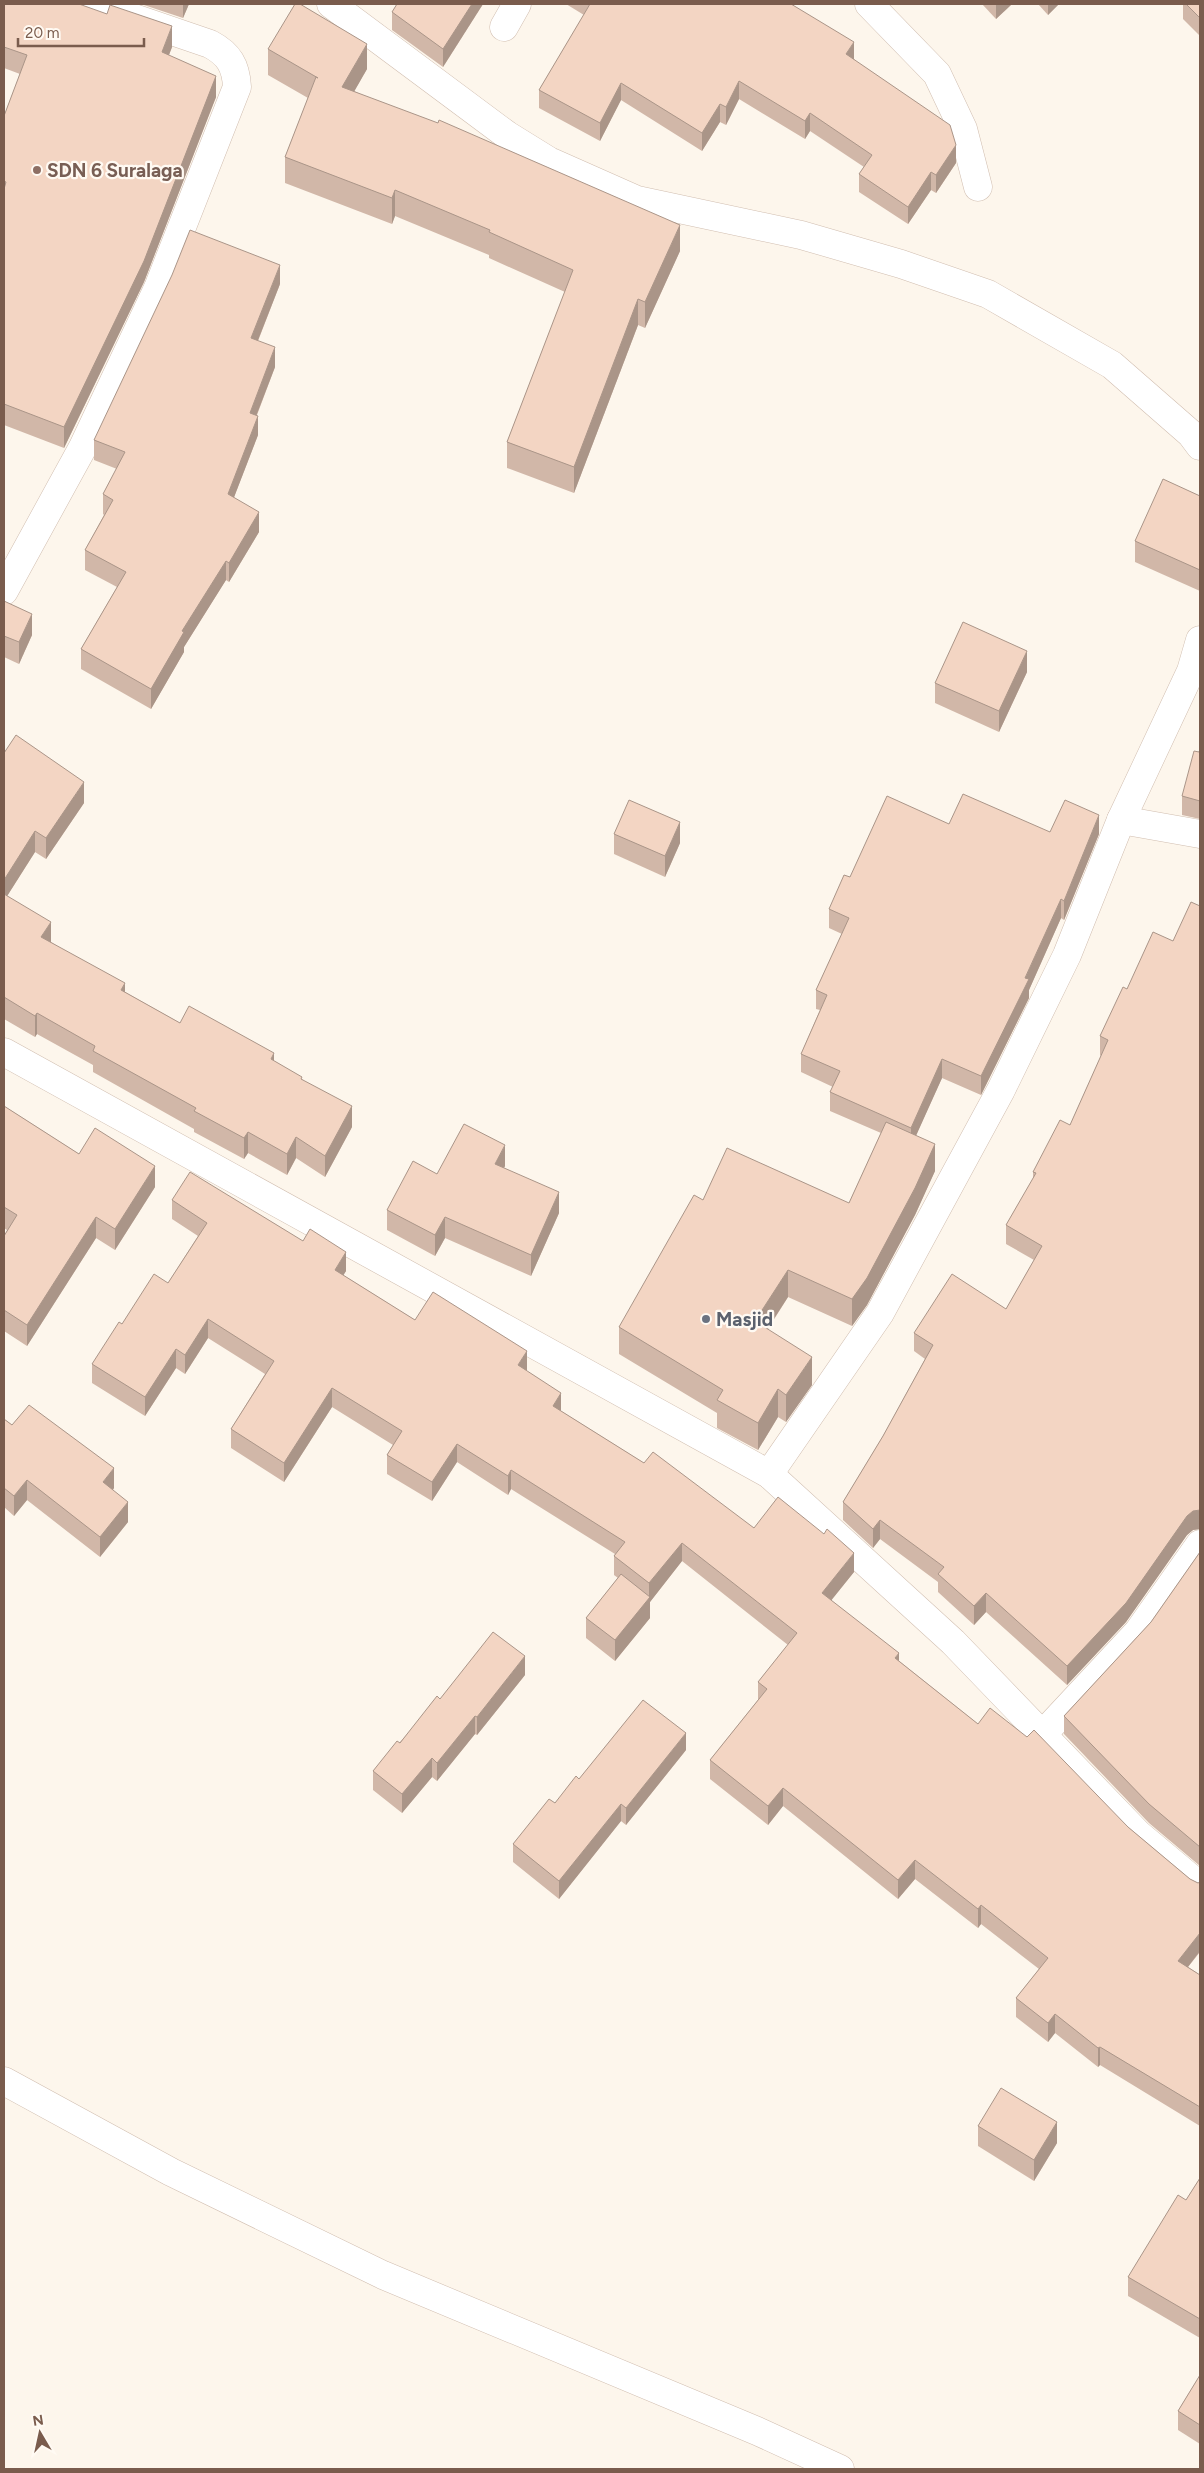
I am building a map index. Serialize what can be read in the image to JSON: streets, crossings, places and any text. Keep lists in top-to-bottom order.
{
  "places": ["SDN 6 Suralaga", "Masjid"],
  "scale_bar": "20 m",
  "north": "top"
}
